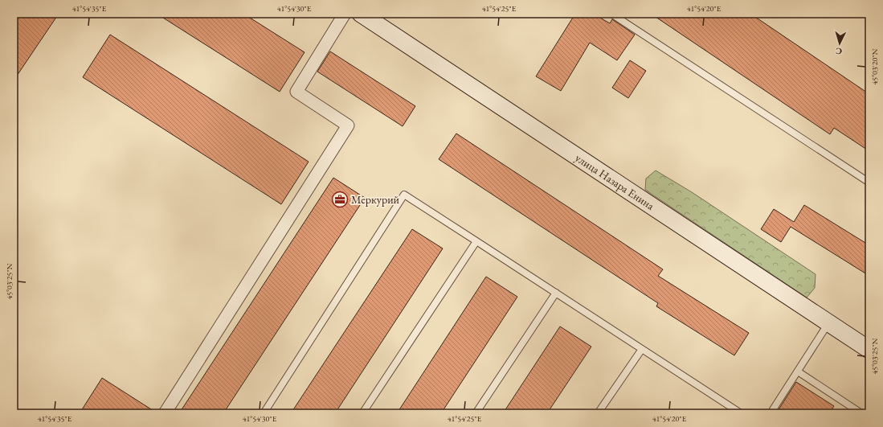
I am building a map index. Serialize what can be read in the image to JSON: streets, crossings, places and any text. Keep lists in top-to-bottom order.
{
  "streets": {
    "main road": ["улица Назара Енина"]
  },
  "places": {
    "office": ["Меркурий"]
  },
  "north": "bottom",
  "coordinates": [
    "41°54'35\"E",
    "41°54'30\"E",
    "41°54'25\"E",
    "41°54'20\"E",
    "45°03'20\"N",
    "45°03'25\"N"
  ]
}
